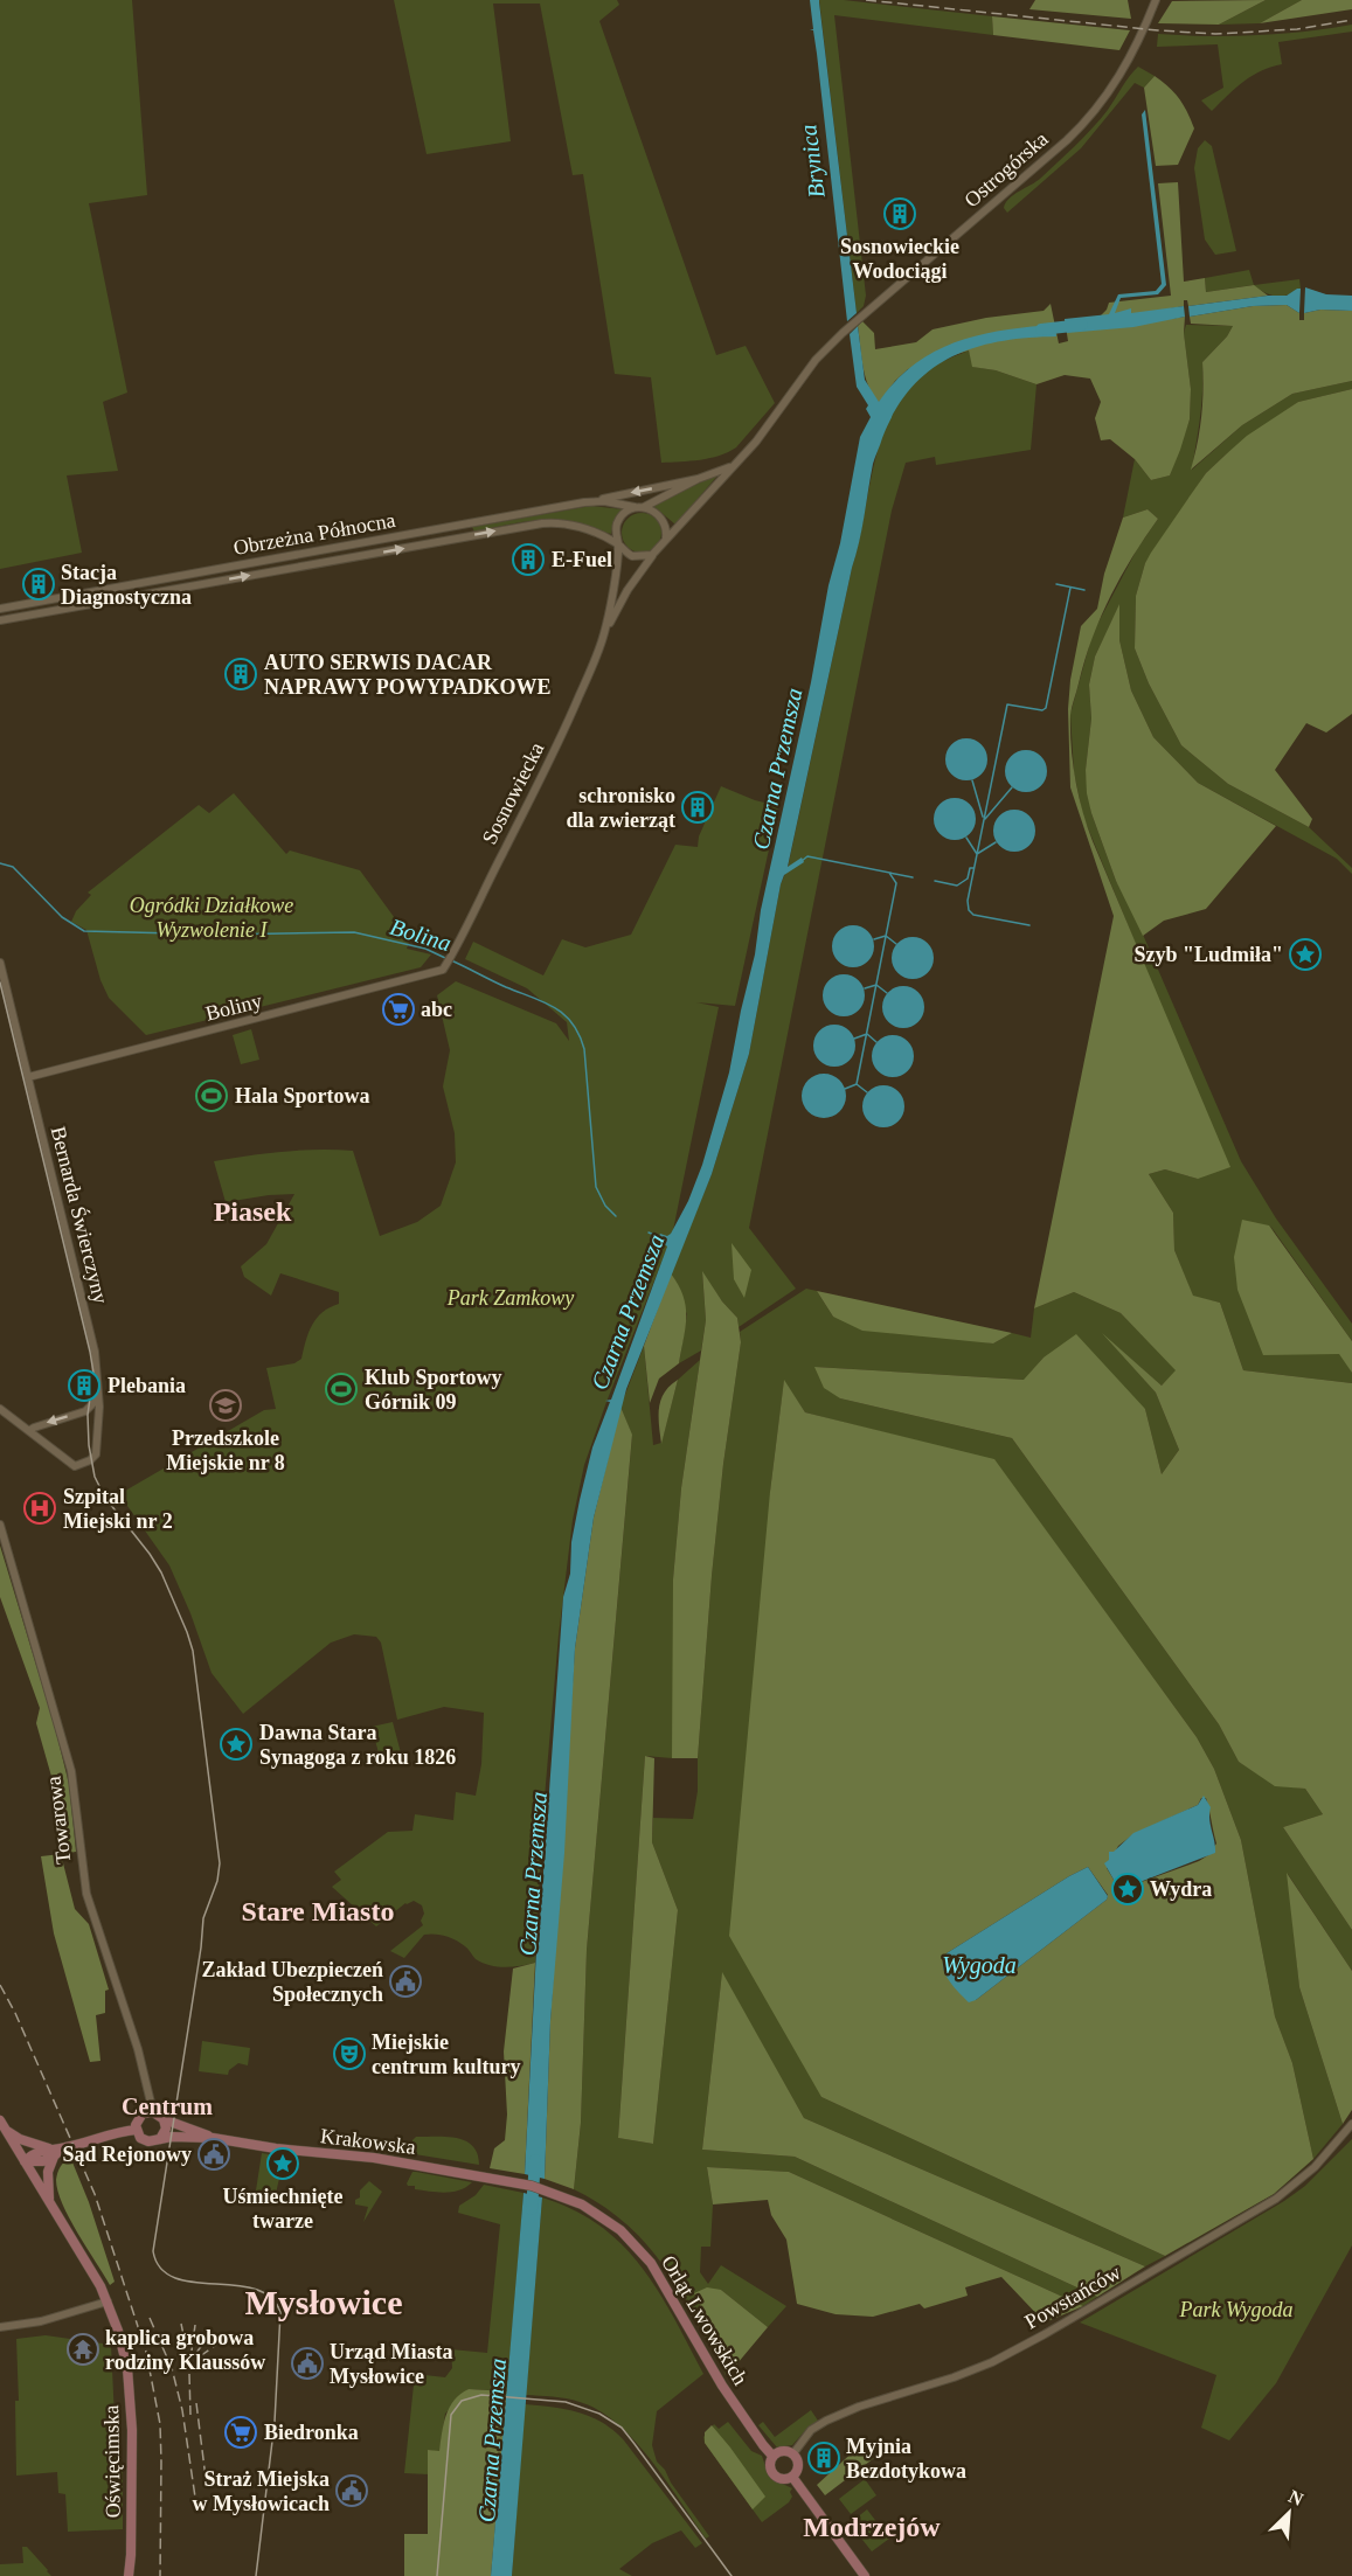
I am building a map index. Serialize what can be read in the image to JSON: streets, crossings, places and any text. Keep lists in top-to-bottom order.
{
  "streets": {
    "main road": ["Krakowska", "Orląt Lwowskich", "Oświęcimska"],
    "street": [
      "Ostrogórska",
      "Obrzeżna Północna",
      "Sosnowiecka",
      "Boliny",
      "Bernarda Świerczyny",
      "Towarowa",
      "Powstańców"
    ]
  },
  "crossings": [
    ["Ostrogórska", "Sosnowiecka"],
    ["Obrzeżna Północna", "Sosnowiecka"],
    ["Sosnowiecka", "Boliny"],
    ["Boliny", "Bernarda Świerczyny"],
    ["Towarowa", "Krakowska"],
    ["Krakowska", "Orląt Lwowskich"],
    ["Powstańców", "Orląt Lwowskich"]
  ],
  "districts": [
    "Piasek",
    "Stare Miasto",
    "Centrum",
    "Mysłowice",
    "Modrzejów"
  ],
  "water": [
    "Brynica",
    "Czarna Przemsza",
    "Bolina",
    "Wygoda"
  ],
  "parks": ["Ogródki Działkowe Wyzwolenie I", "Park Zamkowy", "Park Wygoda"],
  "places": {
    "building": [
      "Sosnowieckie Wodociągi",
      "E-Fuel",
      "Stacja Diagnostyczna",
      "AUTO SERWIS DACAR NAPRAWY POWYPADKOWE",
      "schronisko dla zwierząt",
      "Plebania",
      "Myjnia Bezdotykowa"
    ],
    "place": [
      "Szyb \"Ludmiła\"",
      "Dawna Stara Synagoga z roku 1826",
      "Wydra",
      "Uśmiechnięte twarze"
    ],
    "supermarket": ["abc", "Biedronka"],
    "sports": ["Hala Sportowa", "Klub Sportowy Górnik 09"],
    "school or university": ["Przedszkole Miejskie nr 8"],
    "hospital": ["Szpital Miejski nr 2"],
    "public building": [
      "Zakład Ubezpieczeń Społecznych",
      "Sąd Rejonowy",
      "Urząd Miasta Mysłowice",
      "Straż Miejska w Mysłowicach"
    ],
    "theatre": ["Miejskie centrum kultury"],
    "temple": ["kaplica grobowa rodziny Klaussów"]
  },
  "north": "top right"
}
